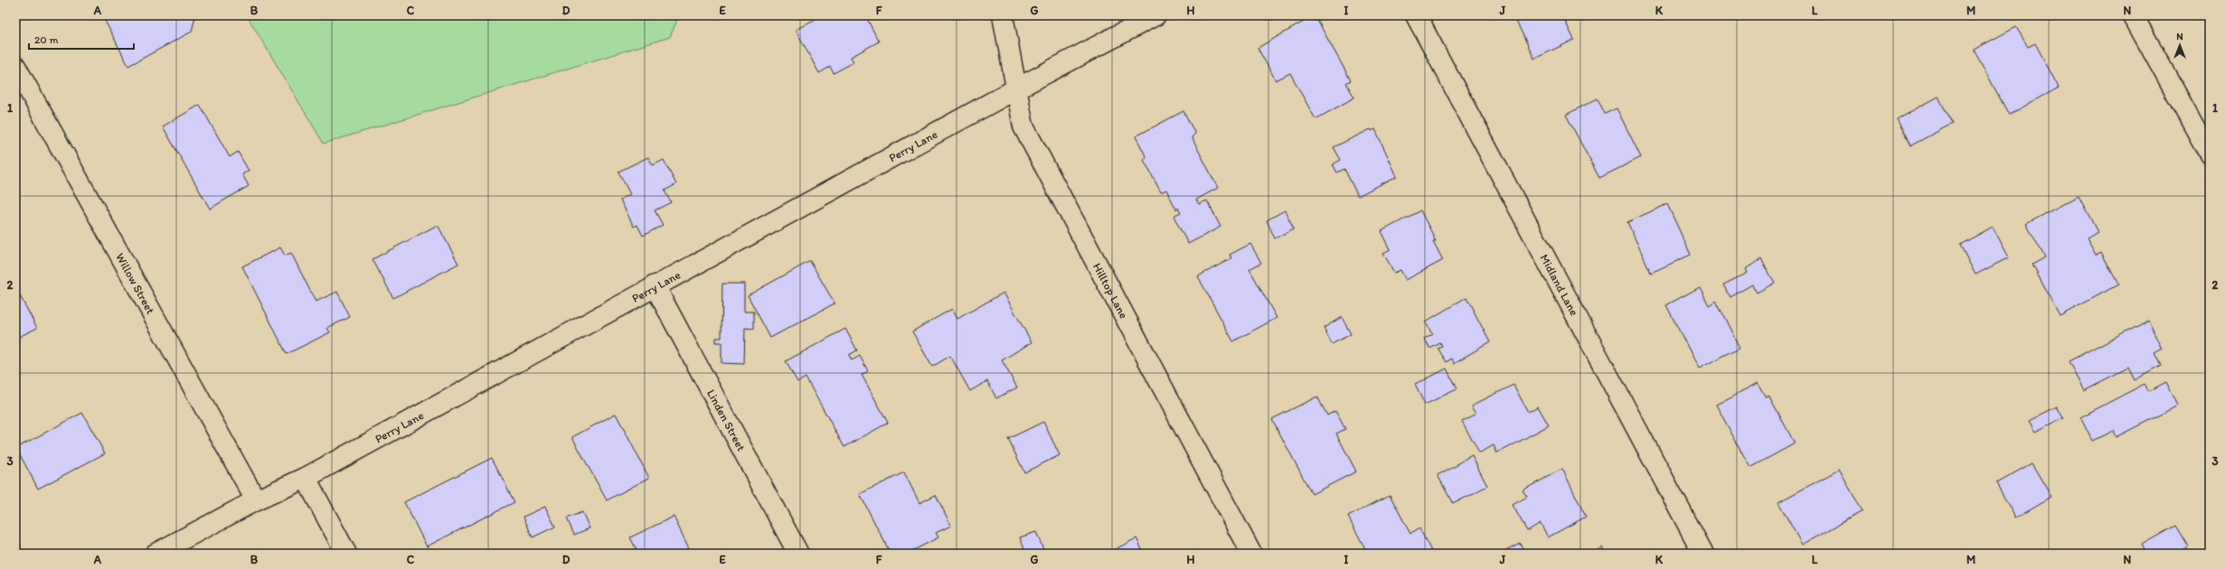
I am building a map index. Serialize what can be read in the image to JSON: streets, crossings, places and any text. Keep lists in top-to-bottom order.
{
  "streets": {
    "street": [
      "Perry Lane",
      "Willow Street",
      "Midland Lane",
      "Hilltop Lane",
      "Linden Street"
    ]
  },
  "crossings": [
    ["Perry Lane", "Willow Street"],
    ["Perry Lane", "Hilltop Lane"],
    ["Perry Lane", "Linden Street"]
  ],
  "scale_bar": "20 m",
  "north": "top",
  "grid": {
    "columns": [
      "A",
      "B",
      "C",
      "D",
      "E",
      "F",
      "G",
      "H",
      "I",
      "J",
      "K",
      "L",
      "M",
      "N"
    ],
    "rows": ["1", "2", "3"]
  }
}
